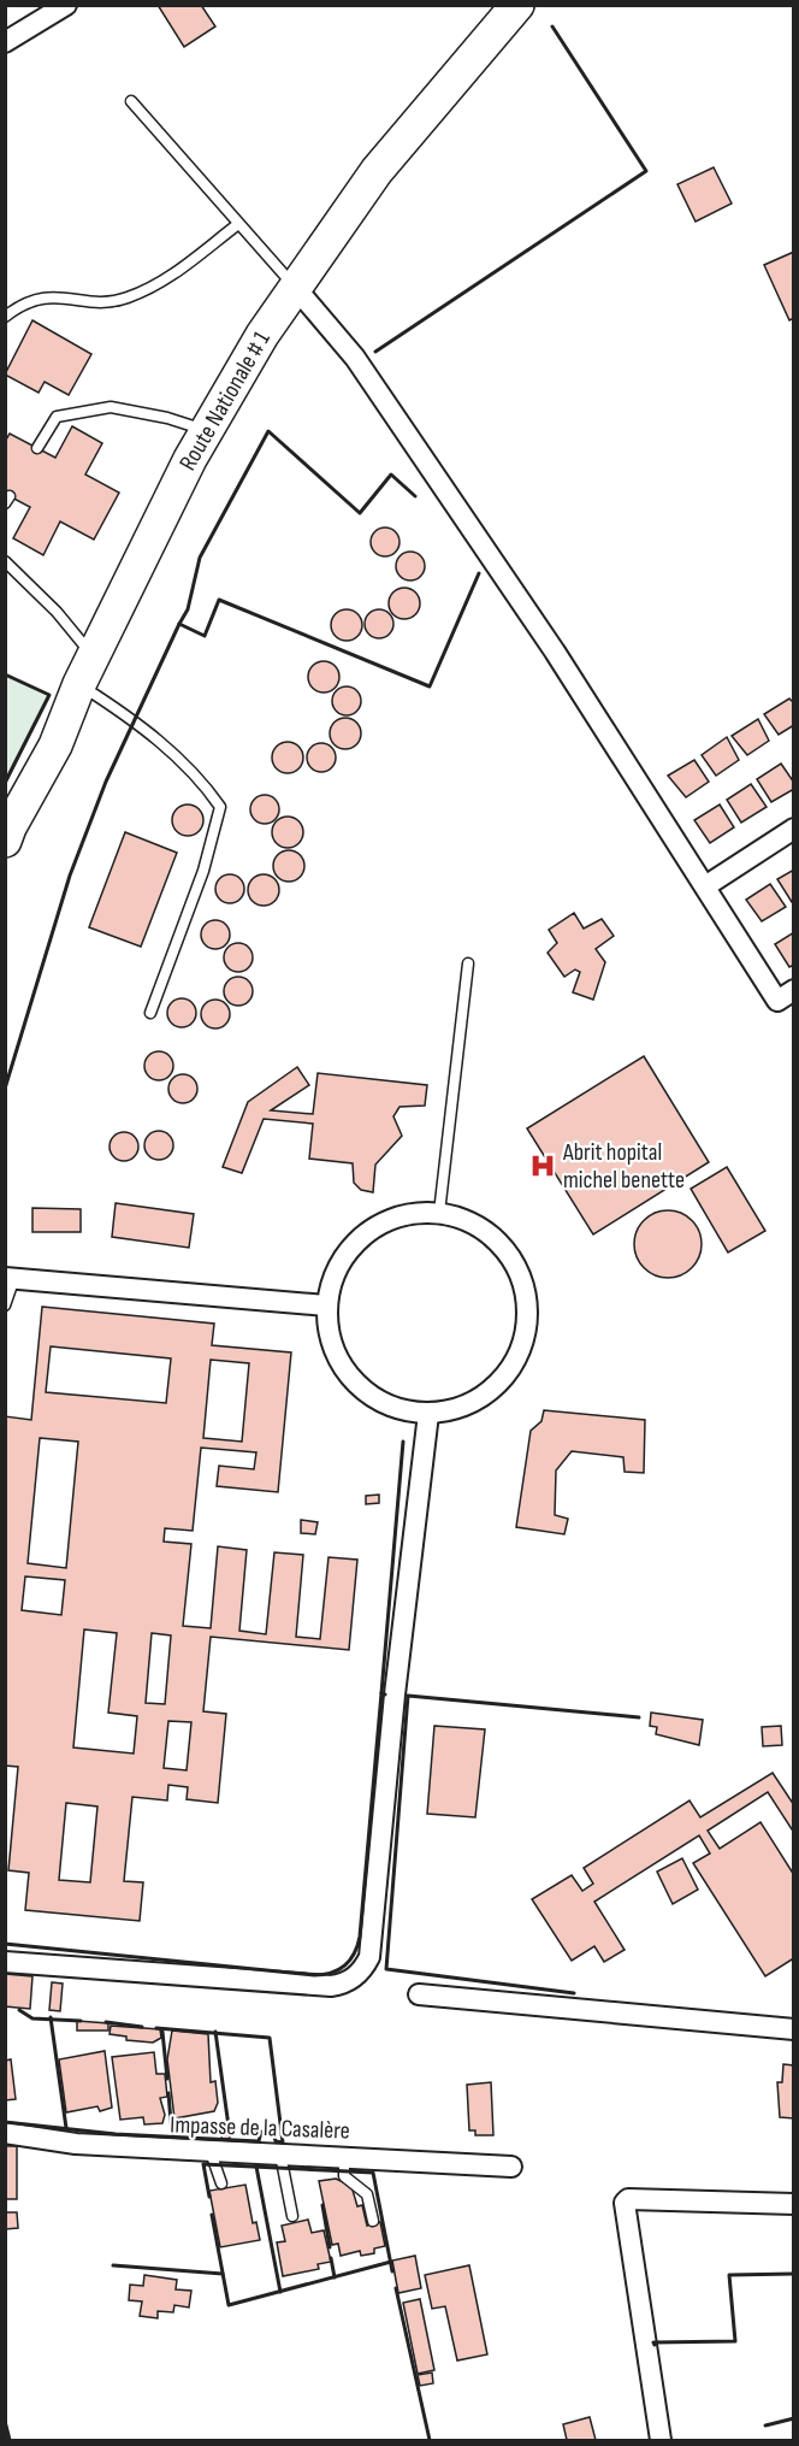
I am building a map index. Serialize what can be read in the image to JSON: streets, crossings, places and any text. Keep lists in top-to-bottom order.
{
  "streets": {
    "main road": ["Route Nationale # 1"],
    "street": ["Impasse de la Casalère"]
  },
  "places": {
    "hospital": ["Abrit hopital michel benette"]
  }
}
